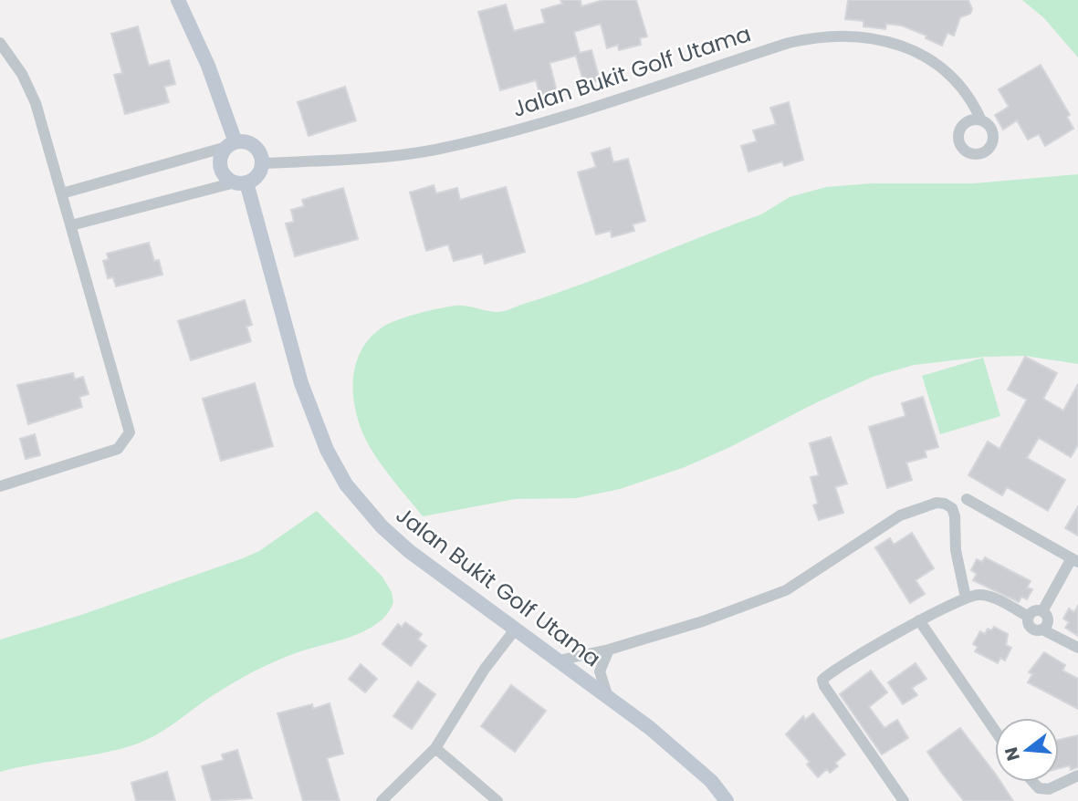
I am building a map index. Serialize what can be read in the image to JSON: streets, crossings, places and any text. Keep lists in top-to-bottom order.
{
  "streets": {
    "street": ["Jalan Bukit Golf Utama"]
  },
  "north": "left"
}
